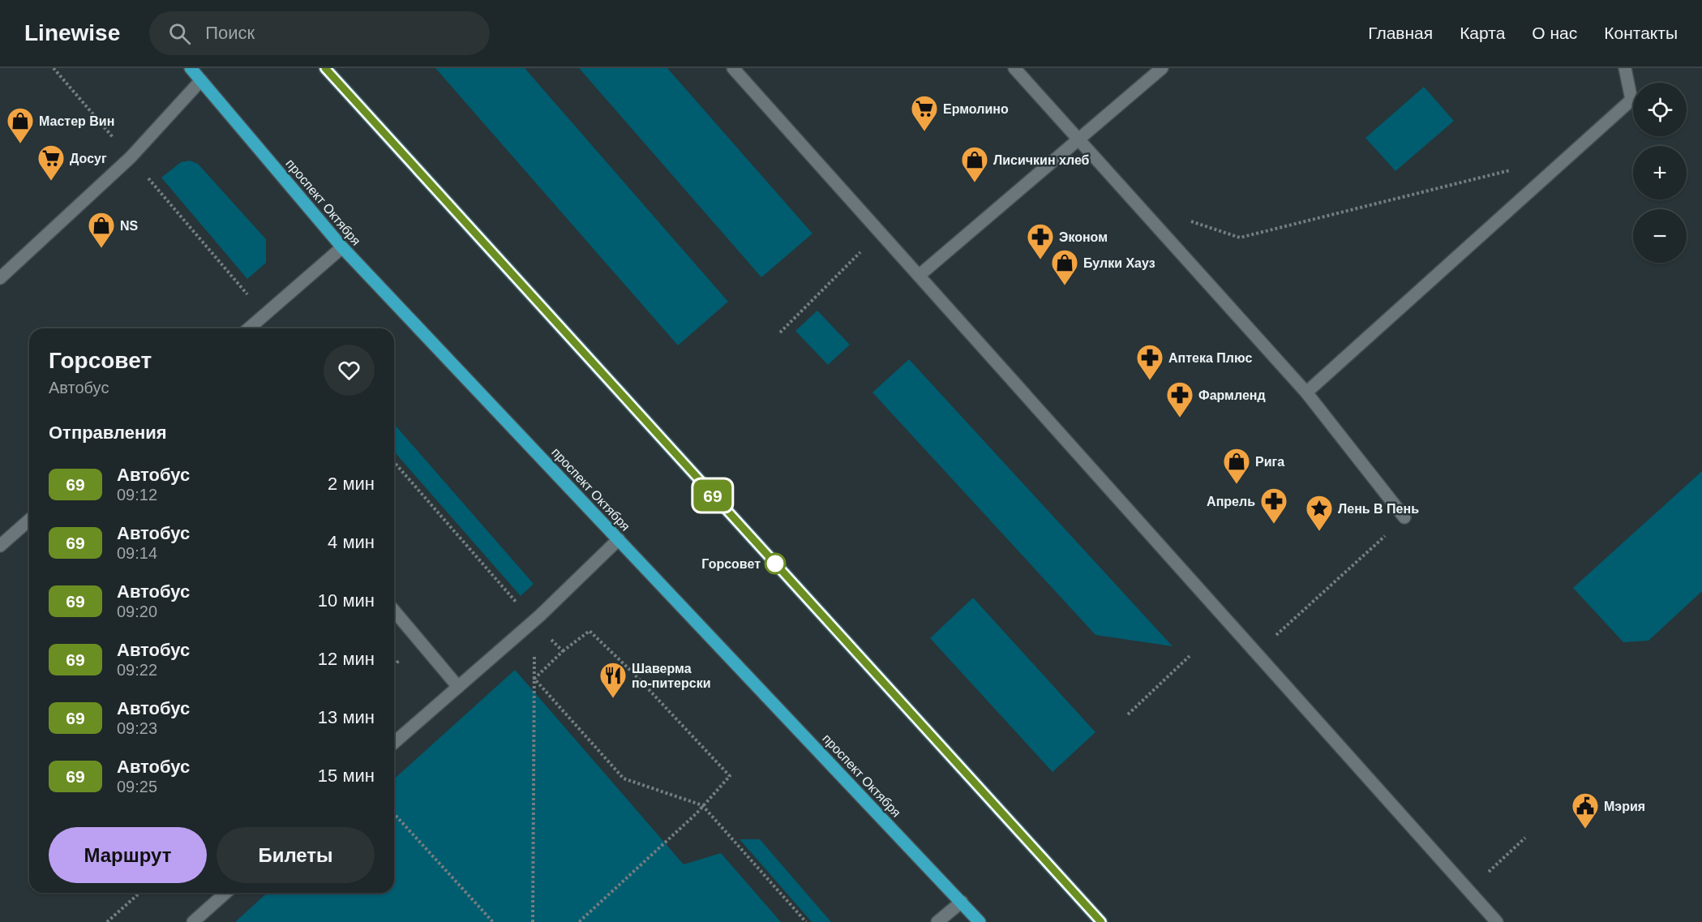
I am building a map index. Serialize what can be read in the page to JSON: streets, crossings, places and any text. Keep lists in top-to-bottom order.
{
  "streets": {
    "main road": ["проспект Октября"]
  },
  "places": {
    "supermarket": ["Ермолино", "Досуг"],
    "shop": [
      "Мастер Вин",
      "Лисичкин хлеб",
      "NS",
      "Булки Хауз",
      "Рига"
    ],
    "pharmacy": [
      "Эконом",
      "Аптека Плюс",
      "Фармленд",
      "Апрель"
    ],
    "place": ["Лень В Пень"],
    "other": ["Горсовет"],
    "restaurant": ["Шаверма по-питерски"],
    "public building": ["Мэрия"]
  },
  "lines": ["bus line 69"],
  "page": {
    "header": "Linewise",
    "search": "Поиск",
    "nav": [
      "Главная",
      "Карта",
      "О нас",
      "Контакты"
    ],
    "on_map": "69",
    "map_buttons": ["+", "−"],
    "heading": [
      ["Горсовет", "Автобус"],
      "Отправления"
    ],
    "list": [
      {
        "mark": "69",
        "name": "Автобус",
        "note": "09:12",
        "value": "2 мин"
      },
      {
        "mark": "69",
        "name": "Автобус",
        "note": "09:14",
        "value": "4 мин"
      },
      {
        "mark": "69",
        "name": "Автобус",
        "note": "09:20",
        "value": "10 мин"
      },
      {
        "mark": "69",
        "name": "Автобус",
        "note": "09:22",
        "value": "12 мин"
      },
      {
        "mark": "69",
        "name": "Автобус",
        "note": "09:23",
        "value": "13 мин"
      },
      {
        "mark": "69",
        "name": "Автобус",
        "note": "09:25",
        "value": "15 мин"
      }
    ],
    "buttons": ["Маршрут", "Билеты"]
  }
}
